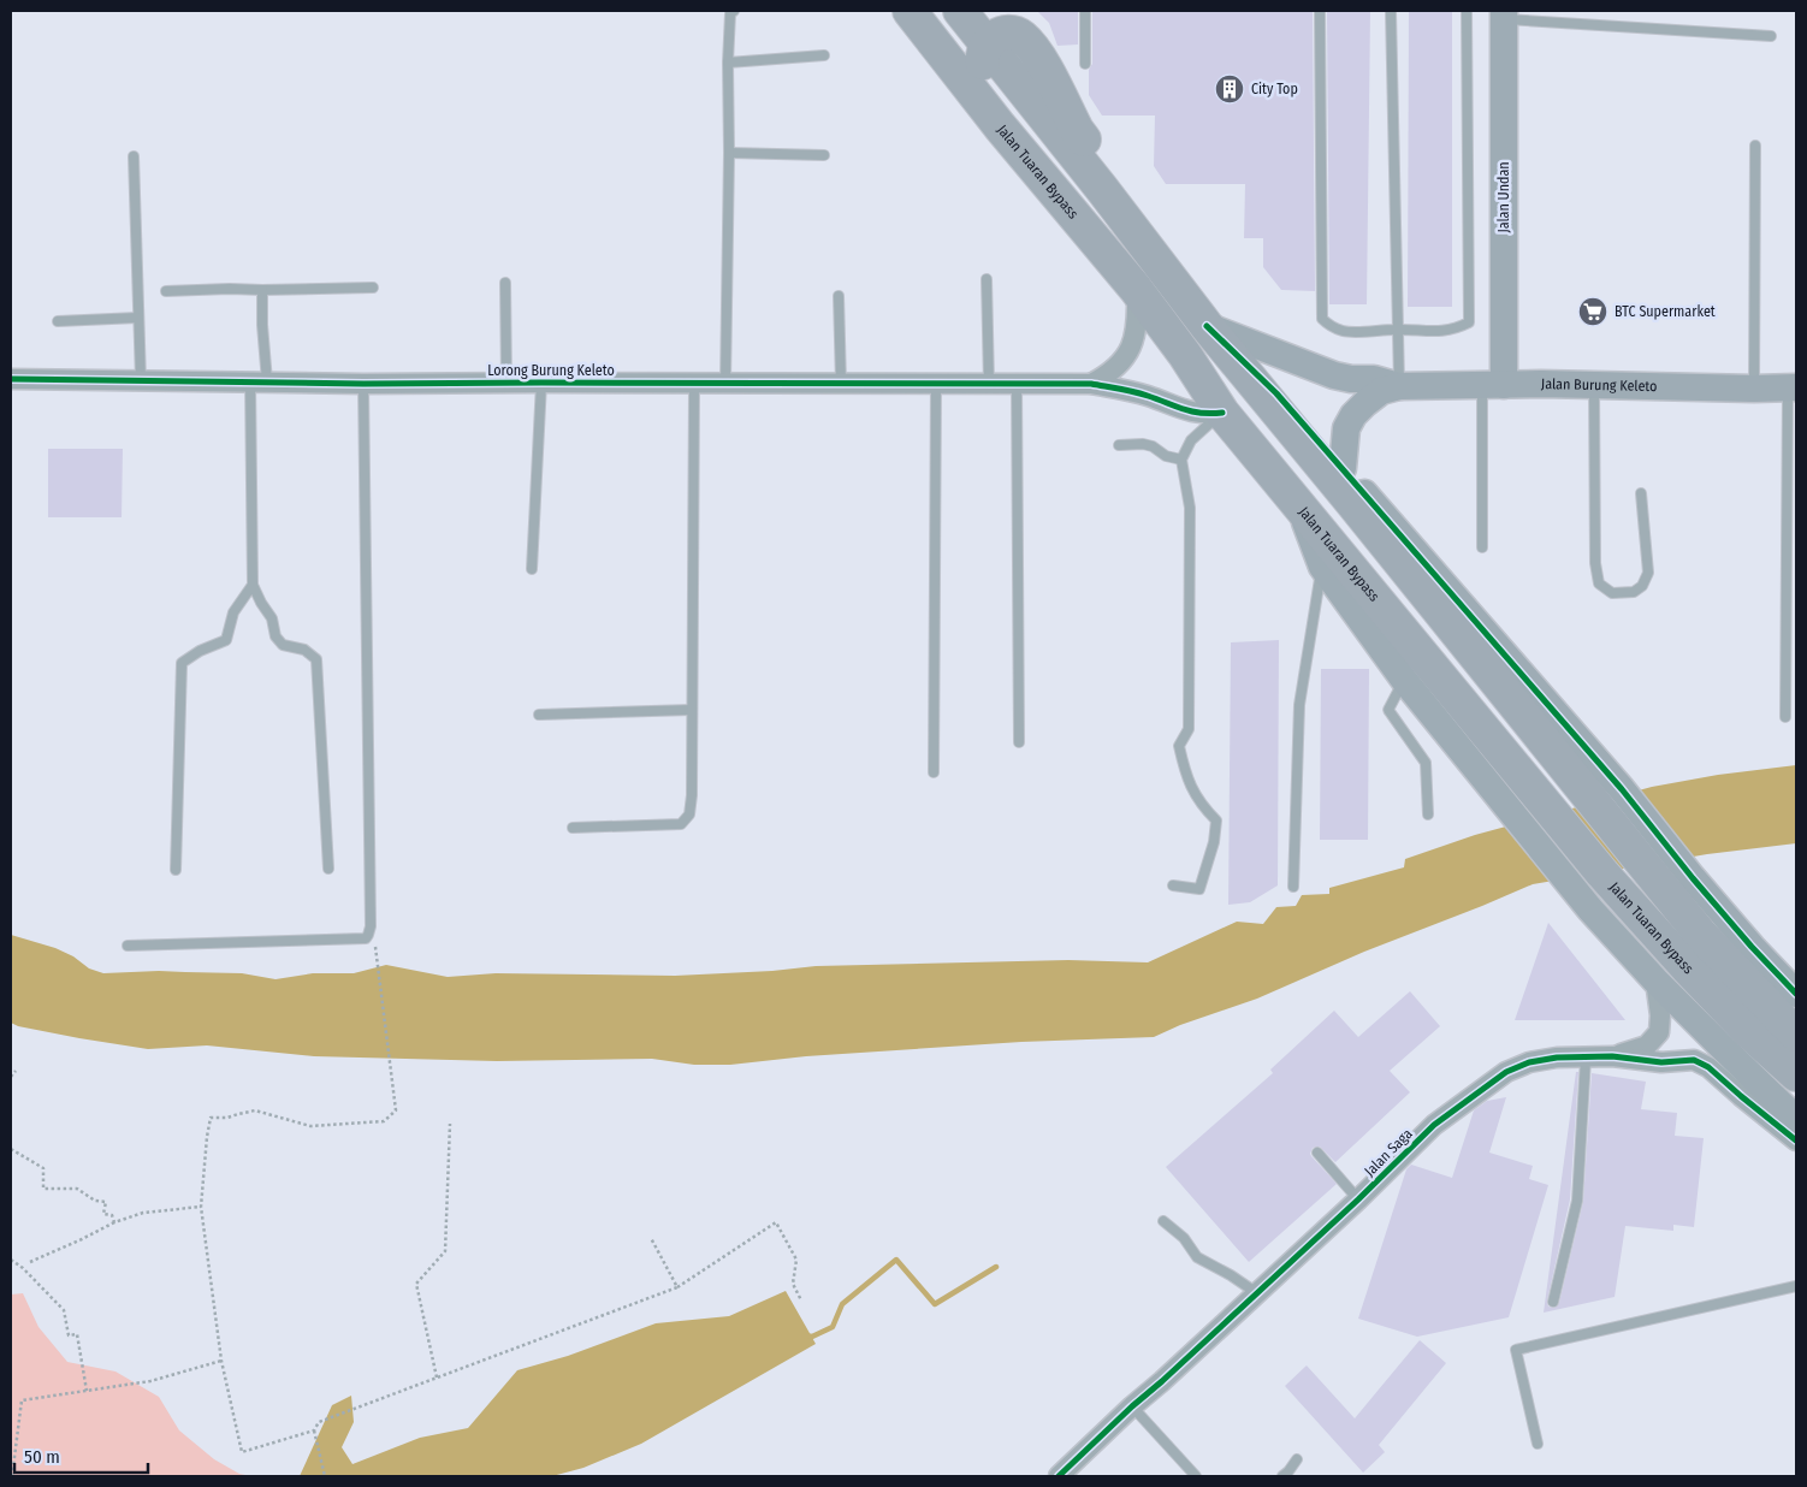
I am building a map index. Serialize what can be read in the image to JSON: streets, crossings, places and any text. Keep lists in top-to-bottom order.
{
  "streets": {
    "highway": ["Jalan Tuaran Bypass"],
    "street": [
      "Jalan Undan",
      "Lorong Burung Keleto",
      "Jalan Burung Keleto",
      "Jalan Saga"
    ]
  },
  "crossings": [
    ["Jalan Tuaran Bypass", "Lorong Burung Keleto"],
    ["Jalan Undan", "Jalan Burung Keleto"]
  ],
  "places": {
    "building": ["City Top"],
    "supermarket": ["BTC Supermarket"]
  },
  "scale_bar": "50 m"
}
